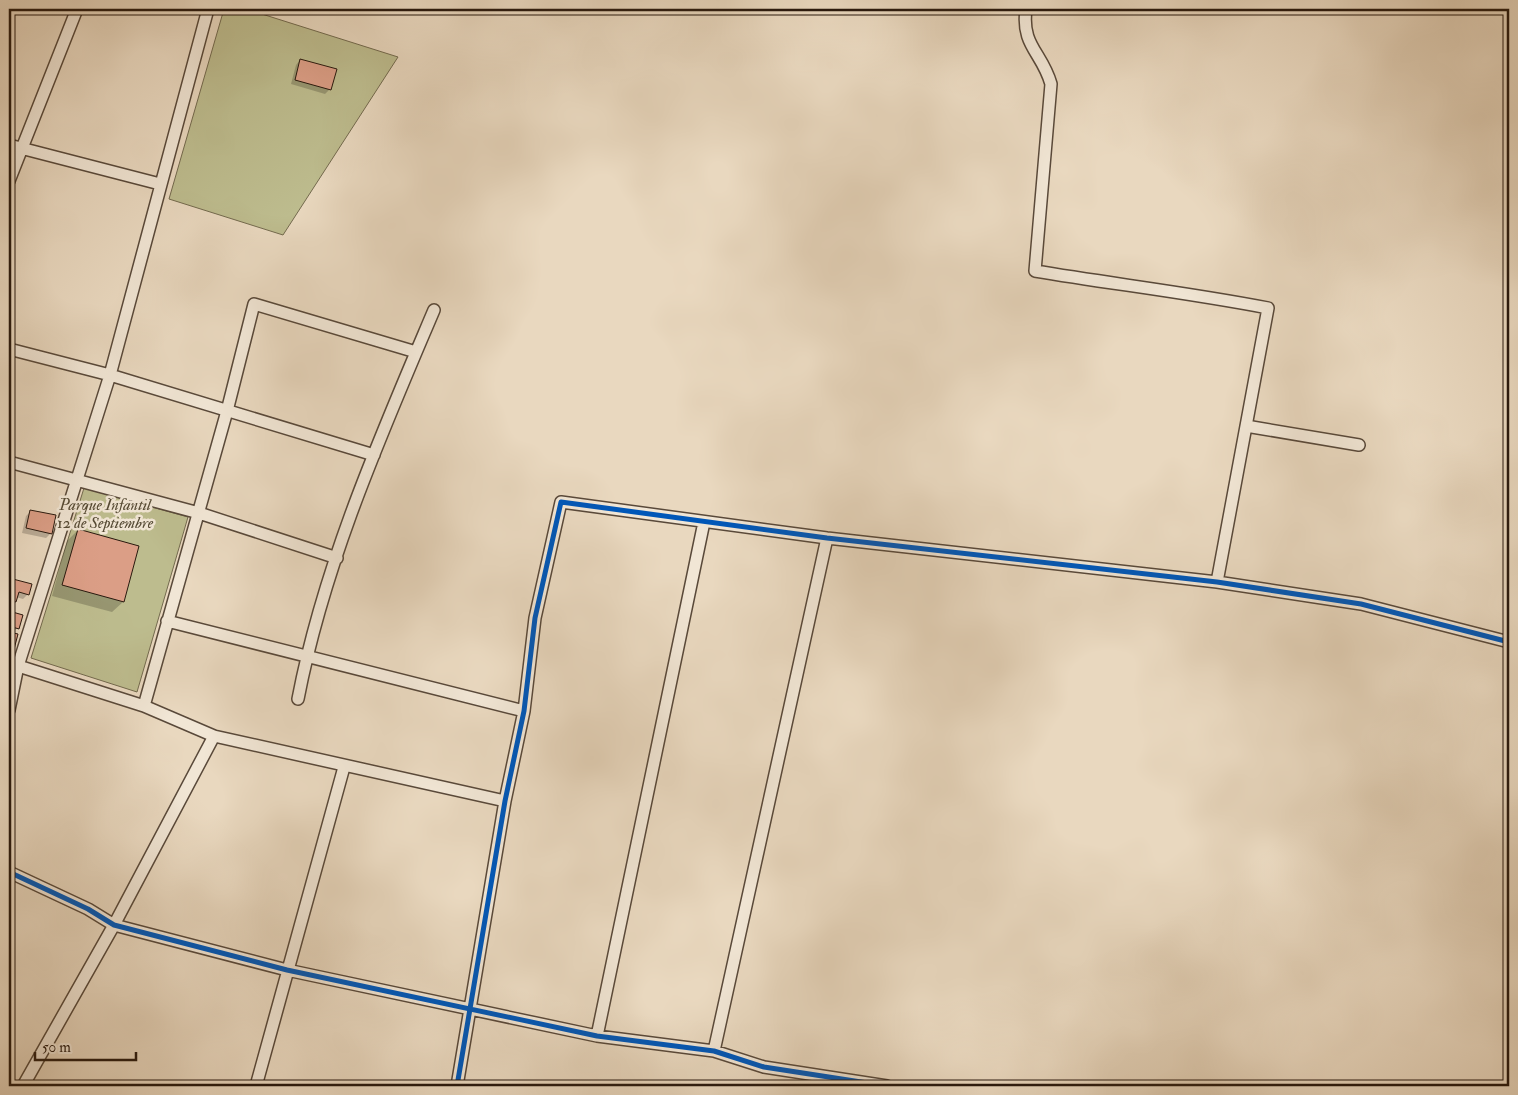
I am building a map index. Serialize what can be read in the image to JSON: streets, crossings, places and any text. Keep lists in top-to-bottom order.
{
  "parks": ["Parque Infantil 12 de Septiembre"],
  "scale_bar": "50 m"
}
